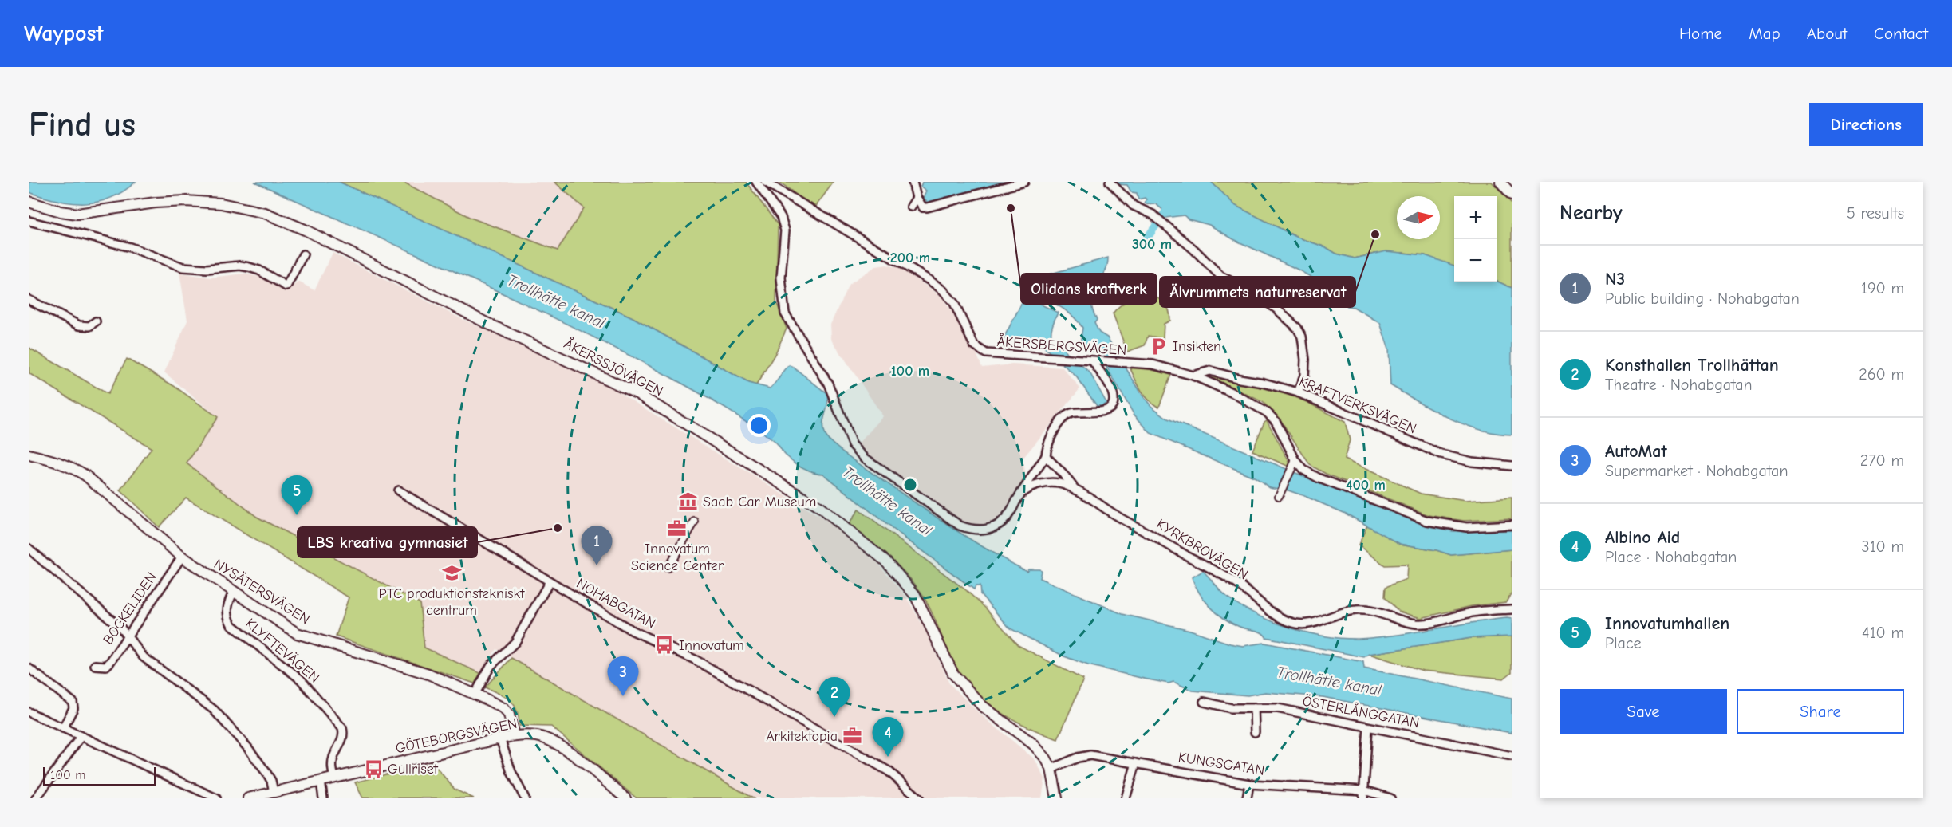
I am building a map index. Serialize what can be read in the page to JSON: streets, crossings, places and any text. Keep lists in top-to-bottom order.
{
  "streets": {
    "street": [
      "ÅKERSBERGSVÄGEN",
      "ÅKERSSJÖVÄGEN",
      "KRAFTVERKSVÄGEN",
      "KYRKBROVÄGEN",
      "NYSÄTERSVÄGEN",
      "NOHABGATAN",
      "BOCKELIDEN",
      "KLYFTEVÄGEN",
      "ÖSTERLÅNGGATAN",
      "GÖTEBORGSVÄGEN",
      "KUNGSGATAN"
    ]
  },
  "crossings": [
    ["ÅKERSBERGSVÄGEN", "KRAFTVERKSVÄGEN"],
    ["ÅKERSSJÖVÄGEN", "KUNGSGATAN"],
    ["NYSÄTERSVÄGEN", "BOCKELIDEN"],
    ["NYSÄTERSVÄGEN", "KLYFTEVÄGEN"],
    ["NYSÄTERSVÄGEN", "GÖTEBORGSVÄGEN"],
    ["KLYFTEVÄGEN", "GÖTEBORGSVÄGEN"]
  ],
  "water": ["Trollhätte kanal"],
  "places": {
    "other": ["Olidans kraftverk", "Älvrummets naturreservat", "LBS kreativa gymnasiet"],
    "parking": ["Insikten"],
    "museum": ["Saab Car Museum"],
    "office": ["Innovatum Science Center", "Arkitektopia"],
    "school or university": ["PTC produktionstekniskt centrum"],
    "bus stop": ["Innovatum", "Gullriset"]
  },
  "scale_bar": "100 m",
  "north": "right",
  "page": {
    "header": "Waypost",
    "nav": [
      "Home",
      "Map",
      "About",
      "Contact"
    ],
    "buttons": [
      "Directions",
      ["Save", "Share"]
    ],
    "title": "Find us",
    "heading": ["Nearby", "5 results"],
    "map_buttons": ["+", "−"],
    "list": [
      {
        "mark": "1",
        "name": "N3",
        "note": "Public building · Nohabgatan",
        "value": "190 m"
      },
      {
        "mark": "2",
        "name": "Konsthallen Trollhättan",
        "note": "Theatre · Nohabgatan",
        "value": "260 m"
      },
      {
        "mark": "3",
        "name": "AutoMat",
        "note": "Supermarket · Nohabgatan",
        "value": "270 m"
      },
      {
        "mark": "4",
        "name": "Albino Aid",
        "note": "Place · Nohabgatan",
        "value": "310 m"
      },
      {
        "mark": "5",
        "name": "Innovatumhallen",
        "note": "Place",
        "value": "410 m"
      }
    ],
    "pins": [
      "5",
      "1",
      "3",
      "2",
      "4"
    ],
    "scale": "100 m"
  },
  "rings": [
    "300 m",
    "200 m",
    "100 m",
    "400 m"
  ]
}
